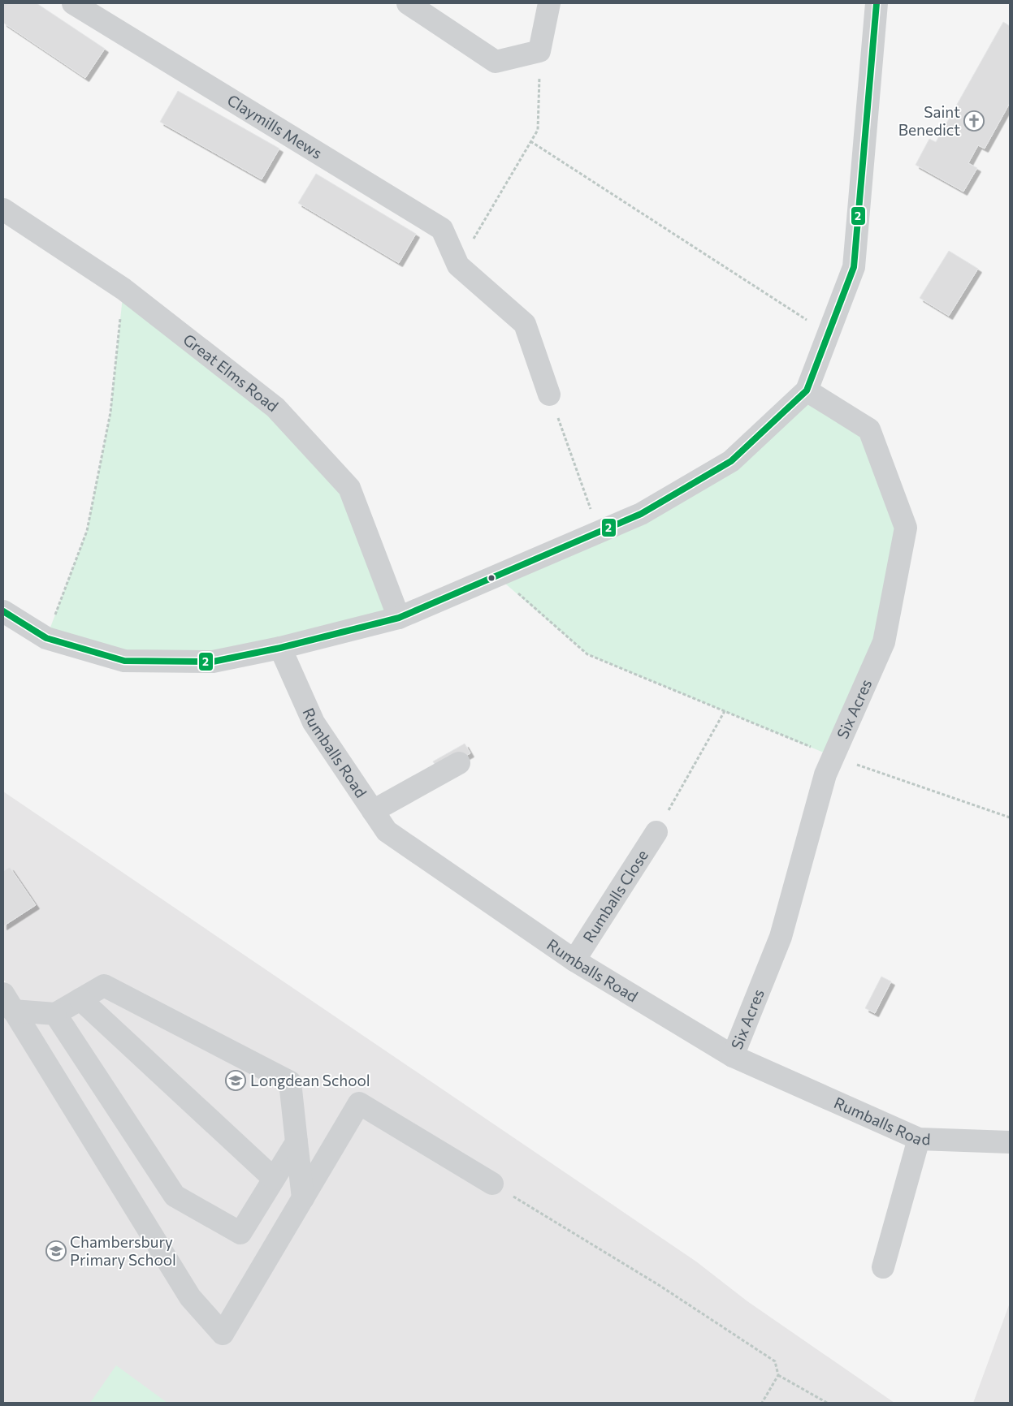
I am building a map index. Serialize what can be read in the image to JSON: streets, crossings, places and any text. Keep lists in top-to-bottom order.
{
  "streets": {
    "street": [
      "Claymills Mews",
      "Great Elms Road",
      "Six Acres",
      "Rumballs Road",
      "Rumballs Close"
    ]
  },
  "crossings": [
    ["Six Acres", "Rumballs Road"],
    ["Rumballs Road", "Rumballs Close"]
  ],
  "places": {
    "church": ["Saint Benedict"],
    "school or university": ["Longdean School", "Chambersbury Primary School"]
  },
  "lines": ["transit line 2"]
}
